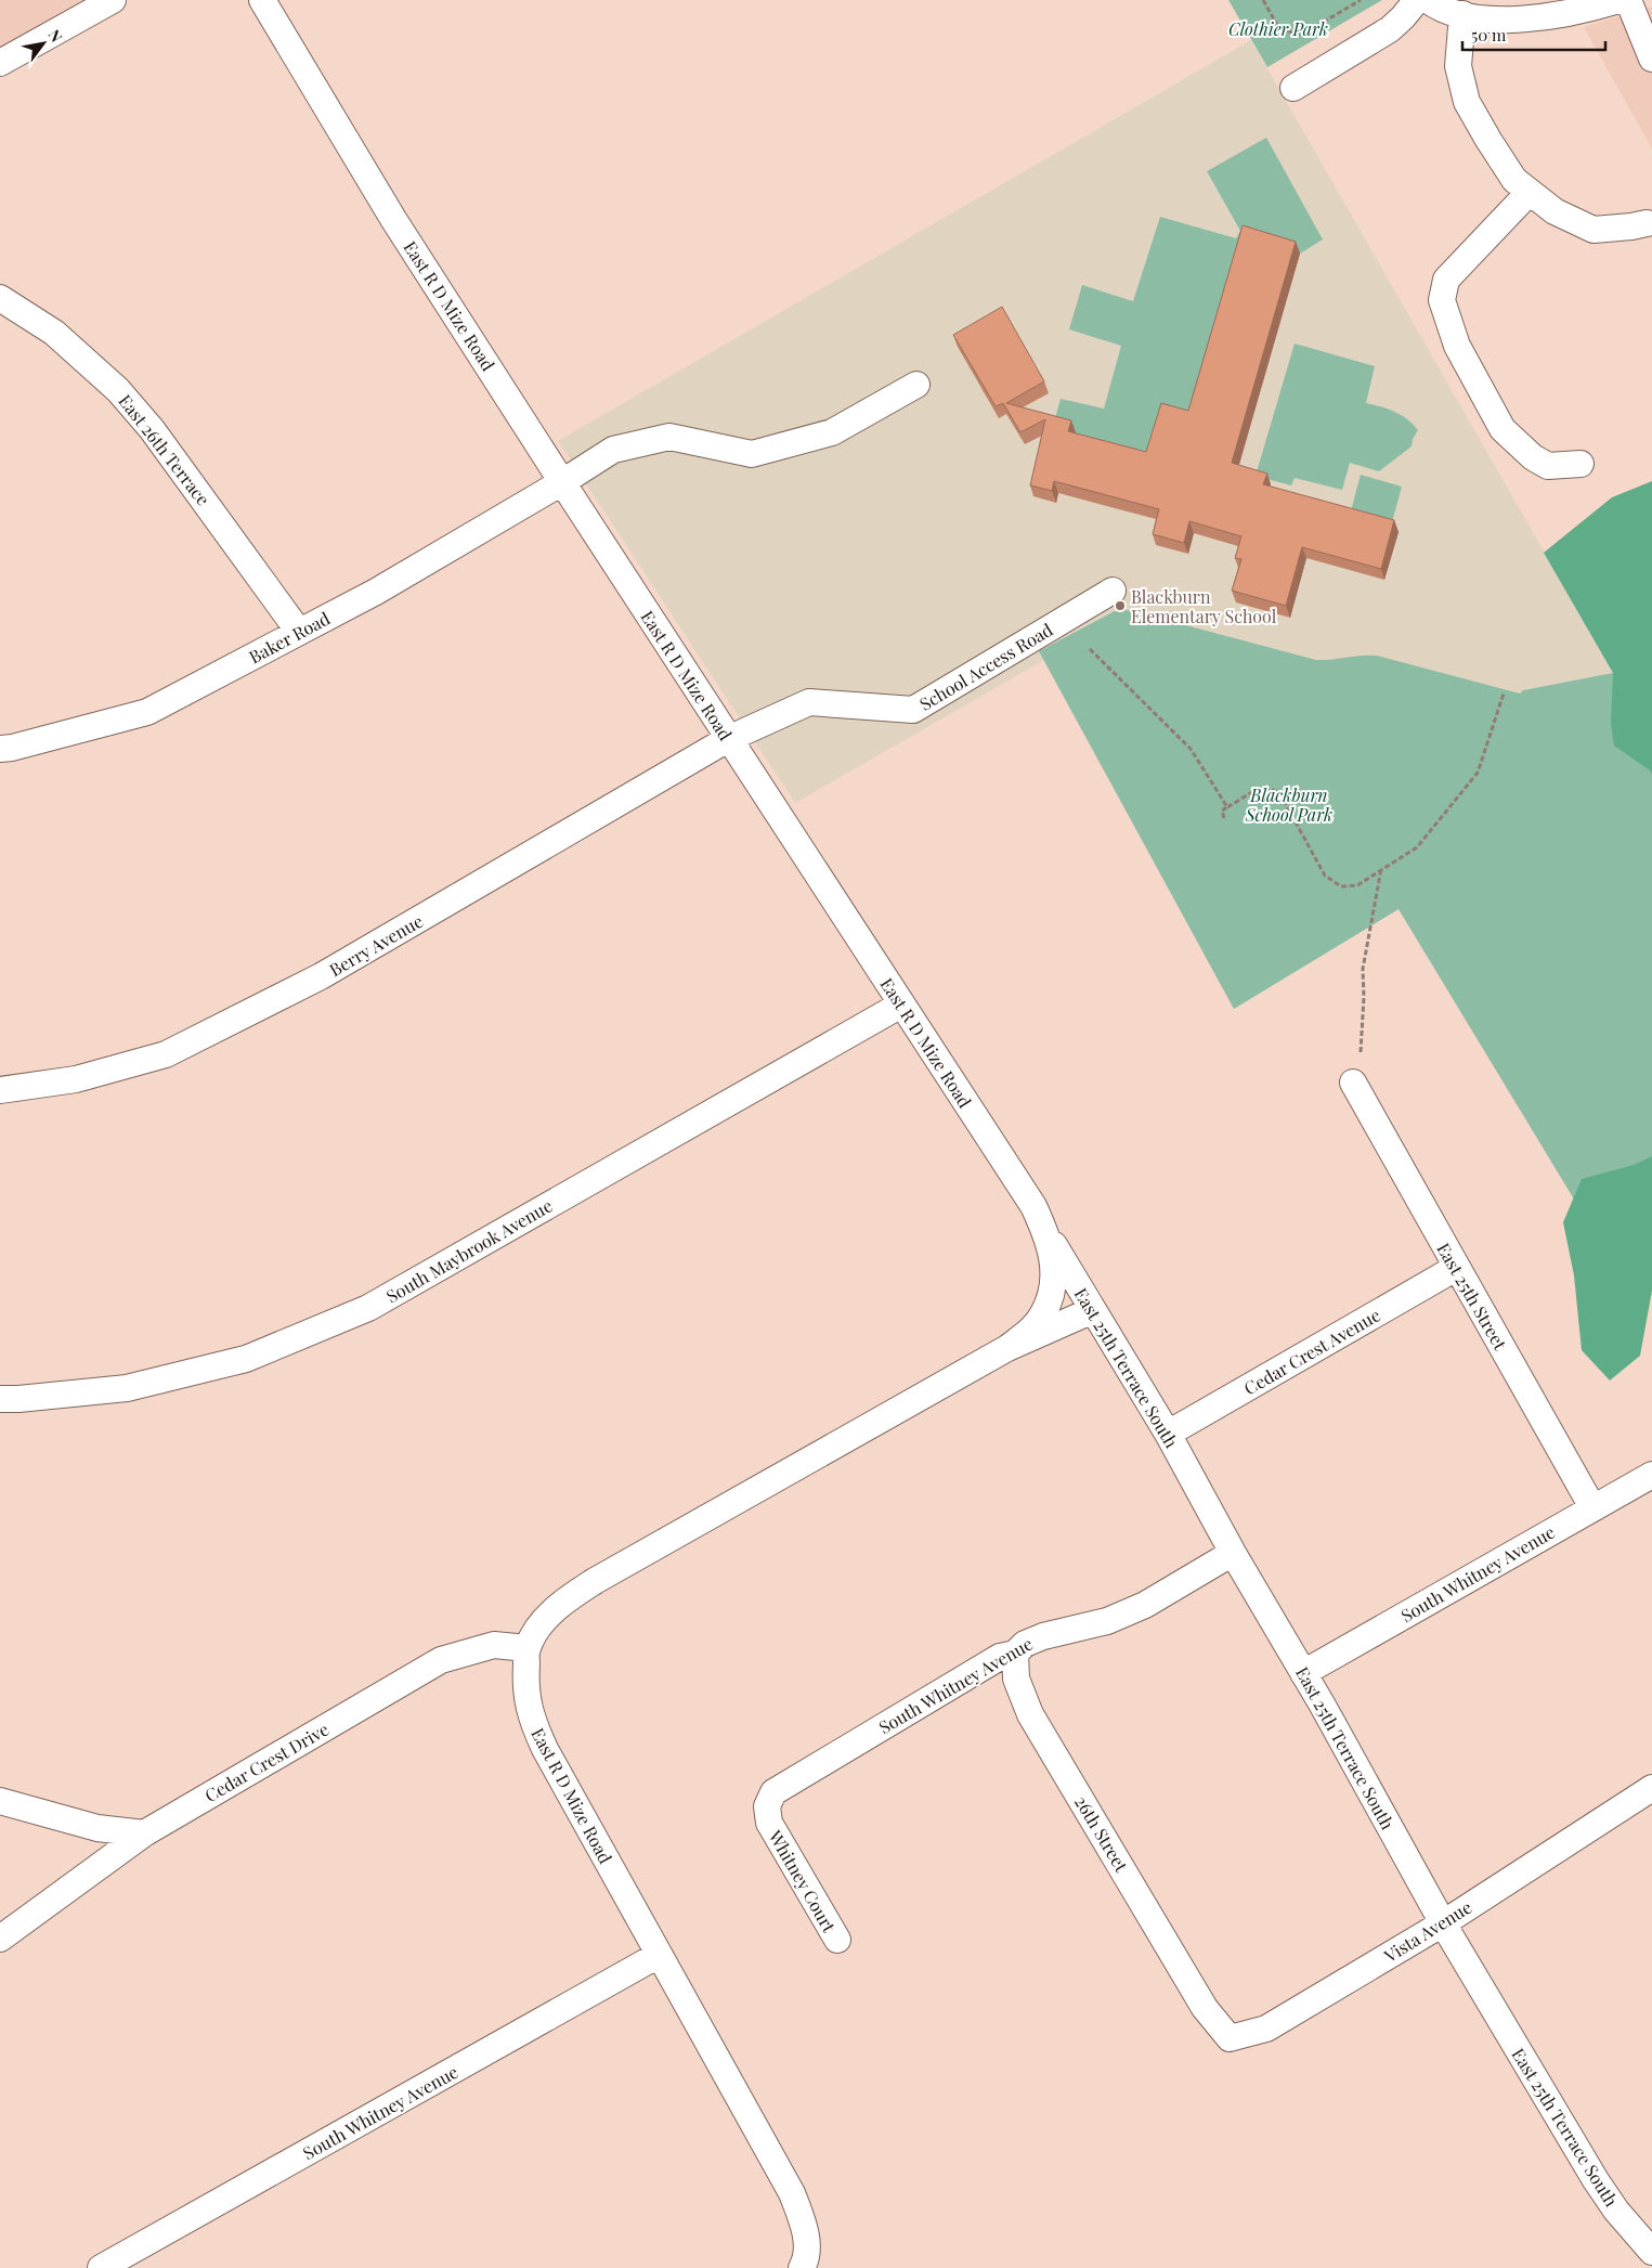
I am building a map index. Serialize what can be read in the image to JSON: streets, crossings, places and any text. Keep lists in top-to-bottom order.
{
  "streets": {
    "street": [
      "East R D Mize Road",
      "East 26th Terrace",
      "Baker Road",
      "School Access Road",
      "Berry Avenue",
      "South Maybrook Avenue",
      "East 25th Street",
      "Cedar Crest Avenue",
      "East 25th Terrace South",
      "South Whitney Avenue",
      "Cedar Crest Drive",
      "26th Street",
      "Whitney Court",
      "Vista Avenue"
    ]
  },
  "crossings": [
    ["East R D Mize Road", "Baker Road"],
    ["East R D Mize Road", "School Access Road"],
    ["East R D Mize Road", "Berry Avenue"],
    ["East R D Mize Road", "South Maybrook Avenue"],
    ["East R D Mize Road", "East 25th Terrace South"],
    ["East R D Mize Road", "South Whitney Avenue"],
    ["East R D Mize Road", "Cedar Crest Drive"],
    ["East 26th Terrace", "Baker Road"],
    ["School Access Road", "Berry Avenue"],
    ["East 25th Street", "Cedar Crest Avenue"],
    ["East 25th Street", "South Whitney Avenue"],
    ["Cedar Crest Avenue", "East 25th Terrace South"],
    ["East 25th Terrace South", "South Whitney Avenue"],
    ["East 25th Terrace South", "Vista Avenue"],
    ["South Whitney Avenue", "26th Street"],
    ["South Whitney Avenue", "Whitney Court"],
    ["26th Street", "Vista Avenue"]
  ],
  "parks": ["Clothier Park", "Blackburn School Park"],
  "places": ["Blackburn Elementary School"],
  "scale_bar": "50 m",
  "north": "top right"
}
